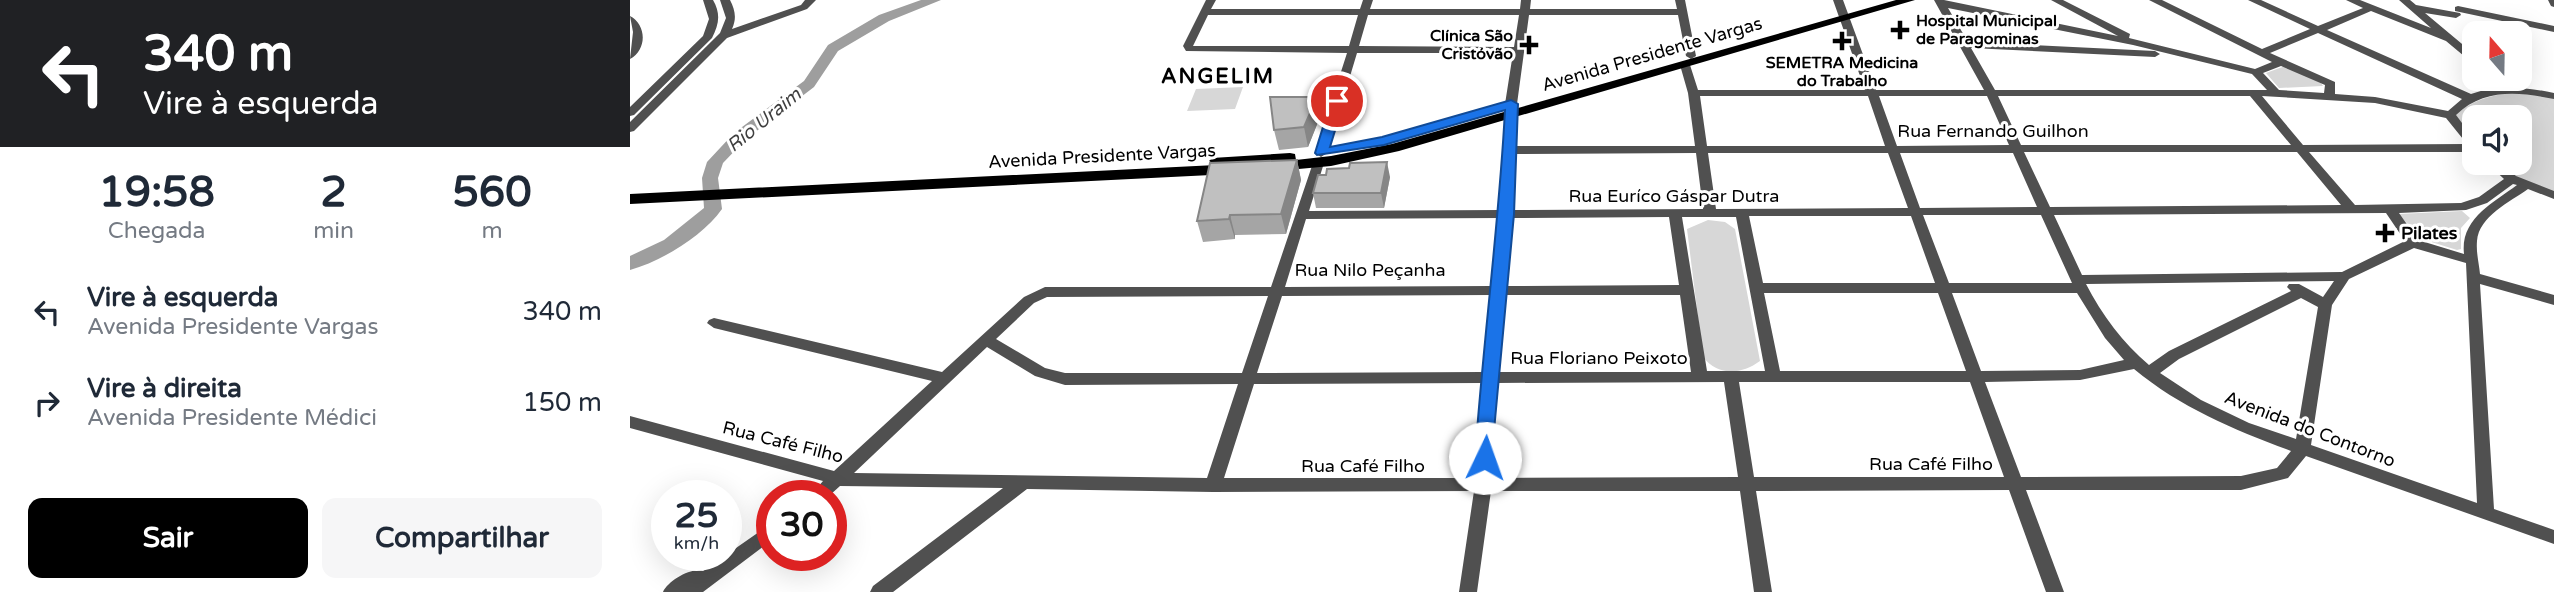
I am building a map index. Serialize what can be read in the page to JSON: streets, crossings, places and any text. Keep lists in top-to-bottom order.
{
  "streets": {
    "main road": ["Avenida Presidente Vargas"],
    "street": [
      "Rua Fernando Guilhon",
      "Rua Euríco Gáspar Dutra",
      "Rua Nilo Peçanha",
      "Rua Floriano Peixoto",
      "Avenida do Contorno",
      "Rua Café Filho"
    ]
  },
  "crossings": [
    ["Rua Fernando Guilhon", "Avenida do Contorno"],
    ["Rua Euríco Gáspar Dutra", "Avenida do Contorno"],
    ["Rua Nilo Peçanha", "Rua Floriano Peixoto"],
    ["Rua Floriano Peixoto", "Avenida do Contorno"],
    ["Avenida do Contorno", "Rua Café Filho"]
  ],
  "districts": ["ANGELIM"],
  "water": ["Rio Uraim"],
  "places": {
    "health": [
      "Hospital Municipal de Paragominas",
      "SEMETRA Medicina do Trabalho",
      "Clínica São Cristóvão",
      "Pilates"
    ]
  },
  "north": "top",
  "page": {
    "turn": ["340 m", "Vire à esquerda"],
    "eta": [
      "19:58",
      "Chegada",
      "2",
      "min",
      "560",
      "m"
    ],
    "list": [
      {
        "name": "Vire à esquerda",
        "note": "Avenida Presidente Vargas",
        "value": "340 m"
      },
      {
        "name": "Vire à direita",
        "note": "Avenida Presidente Médici",
        "value": "150 m"
      }
    ],
    "speed": "25 km/h",
    "limit": "30",
    "buttons": ["Sair", "Compartilhar"]
  }
}
